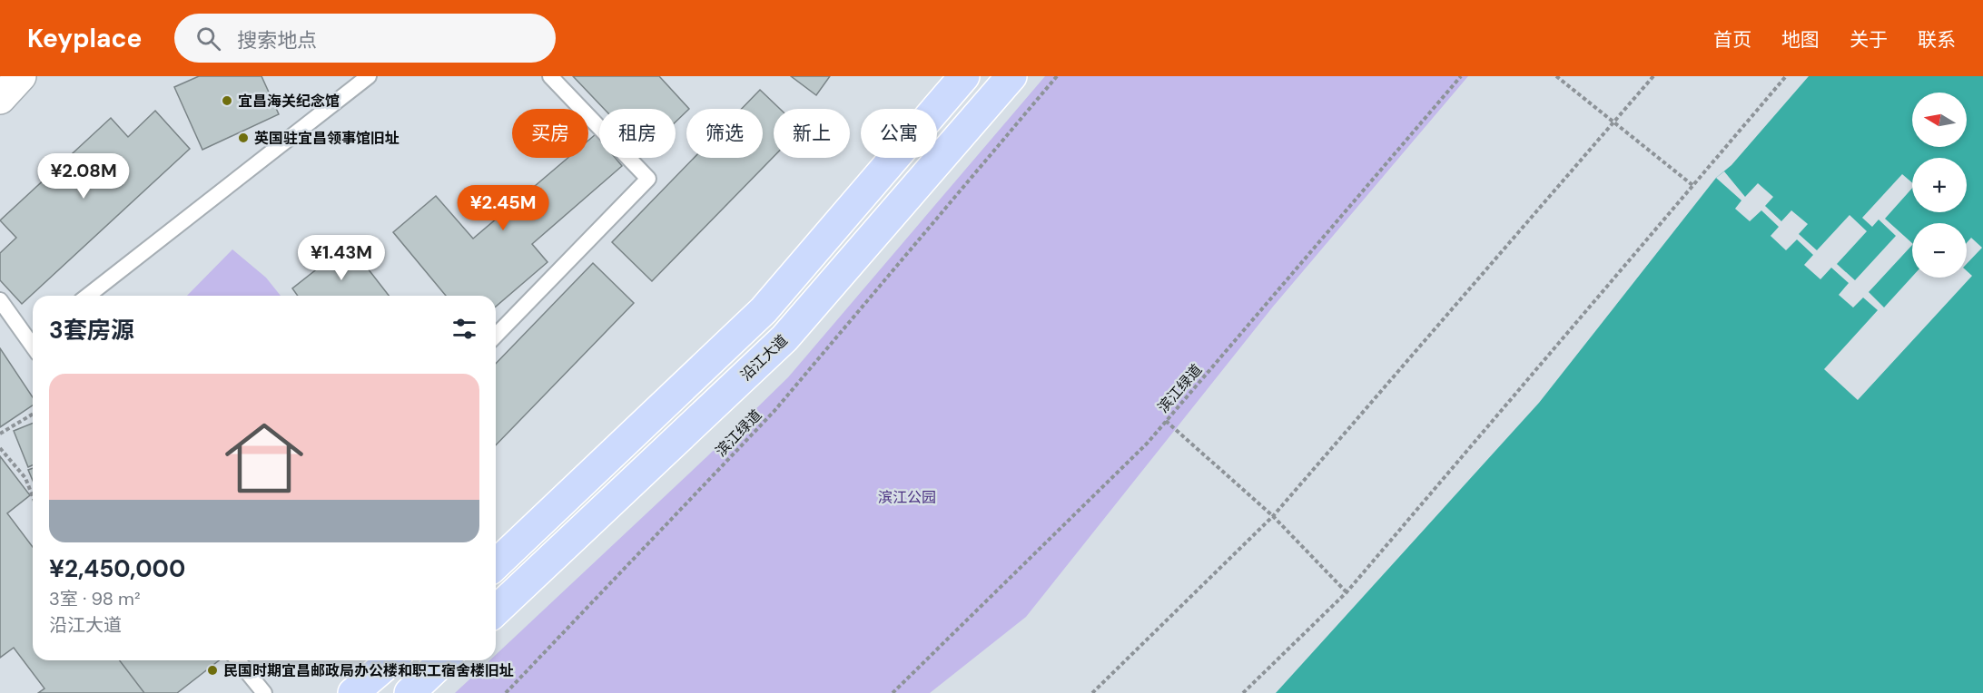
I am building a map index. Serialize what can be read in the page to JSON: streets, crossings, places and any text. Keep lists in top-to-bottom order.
{
  "streets": {
    "main road": ["沿江大道"],
    "path": ["滨江绿道"]
  },
  "parks": ["滨江公园"],
  "places": ["宜昌海关纪念馆", "英国驻宜昌领事馆旧址", "民国时期宜昌邮政局办公楼和职工宿舍楼旧址"],
  "north": "left",
  "page": {
    "header": "Keyplace",
    "search": "搜索地点",
    "nav": [
      "首页",
      "地图",
      "关于",
      "联系"
    ],
    "map_buttons": ["+", "−"],
    "chip": [
      "买房",
      "租房",
      "筛选",
      "新上",
      "公寓"
    ],
    "price": ["¥2.08M", "¥2.45M", "¥1.43M"],
    "heading": "3套房源",
    "list": [
      {
        "name": "¥2,450,000",
        "note": "3室 · 98 m² · 沿江大道"
      }
    ]
  }
}
